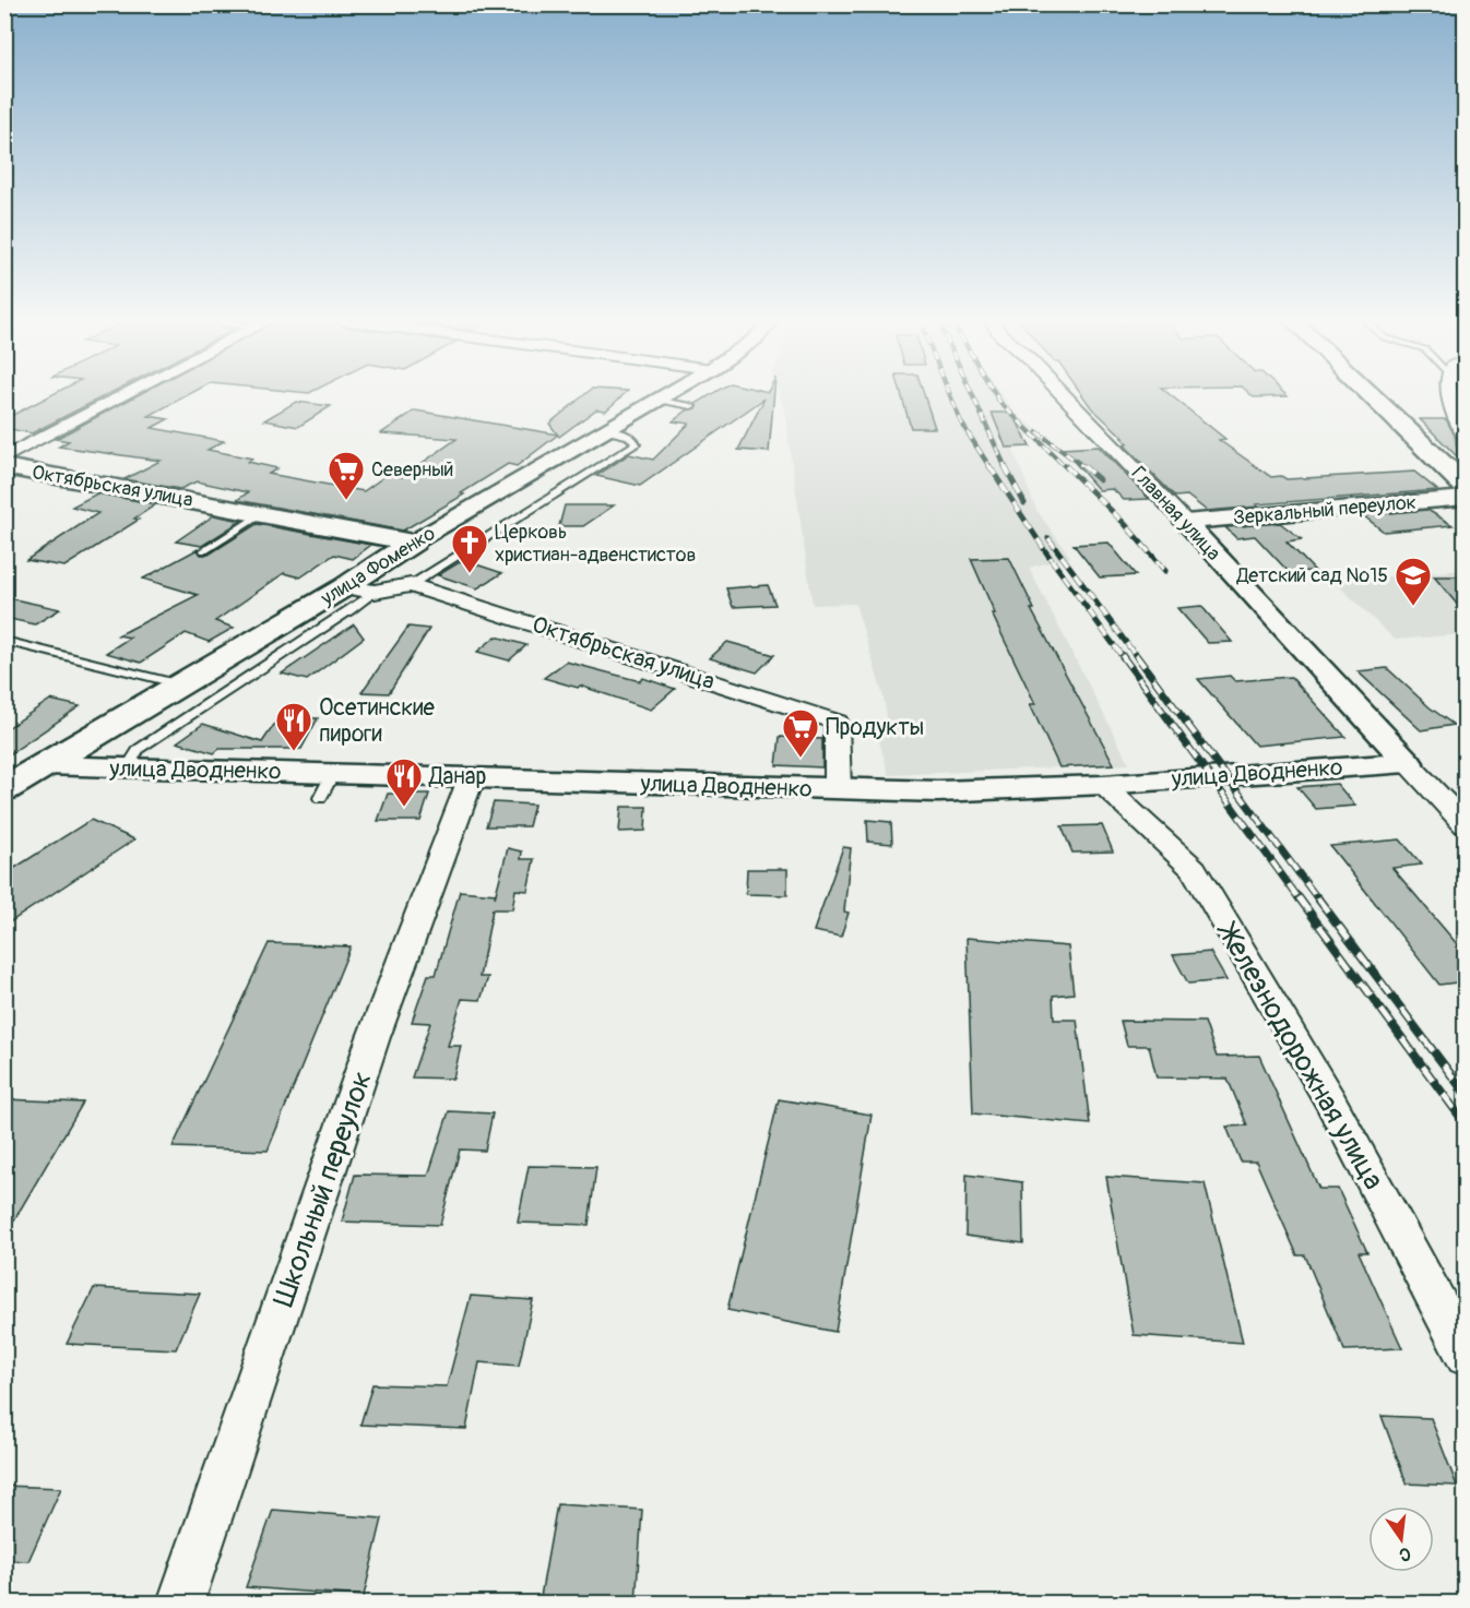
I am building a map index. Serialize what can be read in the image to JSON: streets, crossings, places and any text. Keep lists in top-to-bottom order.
{
  "streets": {
    "main road": ["Октябрьская улица", "улица Фоменко"],
    "street": [
      "Зеркальный переулок",
      "Главная улица",
      "улица Дводненко",
      "Железнодорожная улица",
      "Школьный переулок"
    ]
  },
  "crossings": [
    ["Октябрьская улица", "улица Фоменко"],
    ["Октябрьская улица", "улица Дводненко"],
    ["Зеркальный переулок", "Главная улица"],
    ["Главная улица", "улица Дводненко"],
    ["улица Фоменко", "улица Дводненко"],
    ["улица Дводненко", "Железнодорожная улица"],
    ["улица Дводненко", "Школьный переулок"]
  ],
  "places": {
    "supermarket": ["Северный", "Продукты"],
    "church": ["Церковь христиан-адвенстистов"],
    "school or university": ["Детский сад №15"],
    "restaurant": ["Осетинские пироги", "Данар"]
  },
  "north": "bottom"
}
